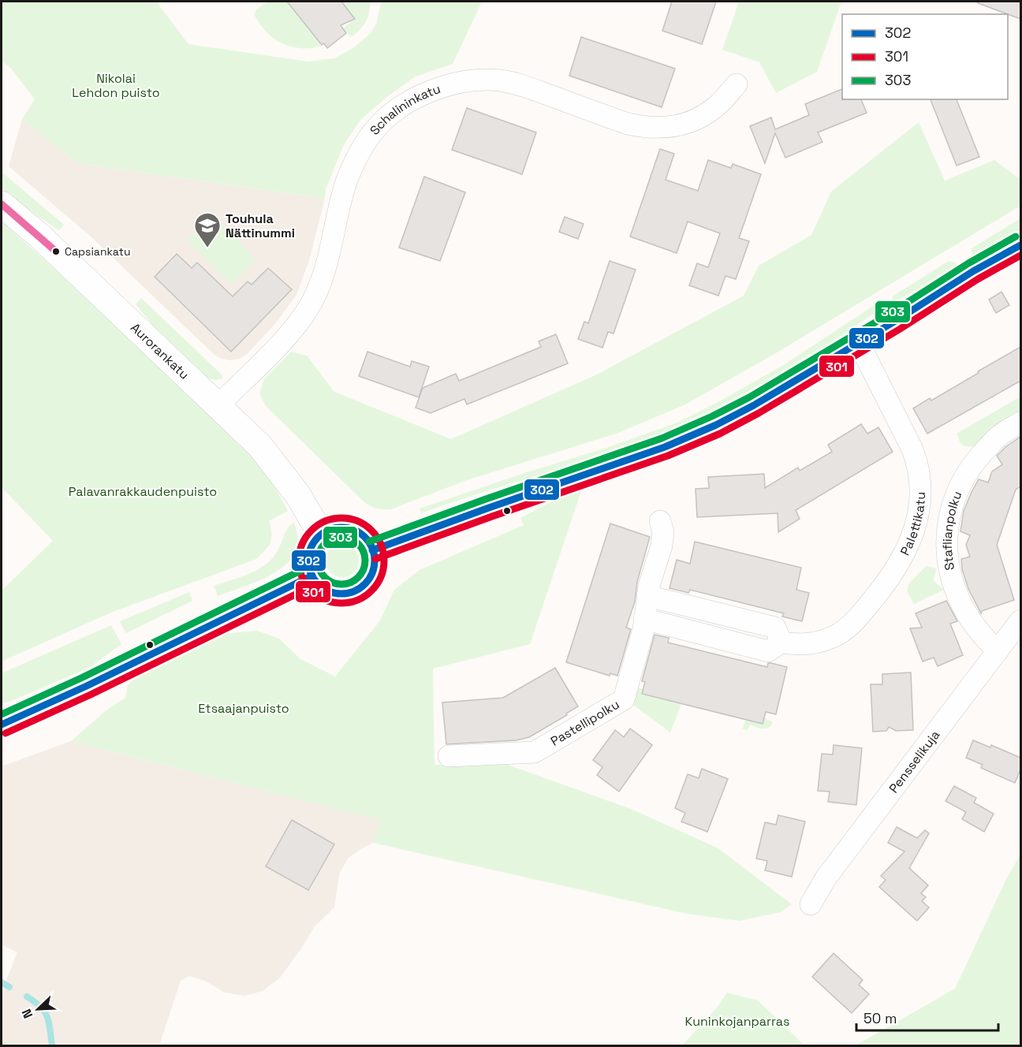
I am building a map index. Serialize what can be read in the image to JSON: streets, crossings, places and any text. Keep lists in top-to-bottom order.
{
  "streets": {
    "street": [
      "Schalininkatu",
      "Aurorankatu",
      "Palettikatu",
      "Staflianpolku",
      "Pastellipolku",
      "Pensselikuja"
    ]
  },
  "crossings": [
    ["Schalininkatu", "Aurorankatu"],
    ["Palettikatu", "Pastellipolku"],
    ["Staflianpolku", "Pensselikuja"]
  ],
  "parks": [
    "Nikolai Lehdon puisto",
    "Palavanrakkaudenpuisto",
    "Etsaajanpuisto",
    "Kuninkojanparras"
  ],
  "places": {
    "school or university": ["Touhula Nättinummi"],
    "other": ["Capsiankatu"]
  },
  "lines": ["transit line 303", "transit line 302", "transit line 301"],
  "legend": ["302", "301", "303"],
  "scale_bar": "50 m",
  "north": "bottom left"
}
